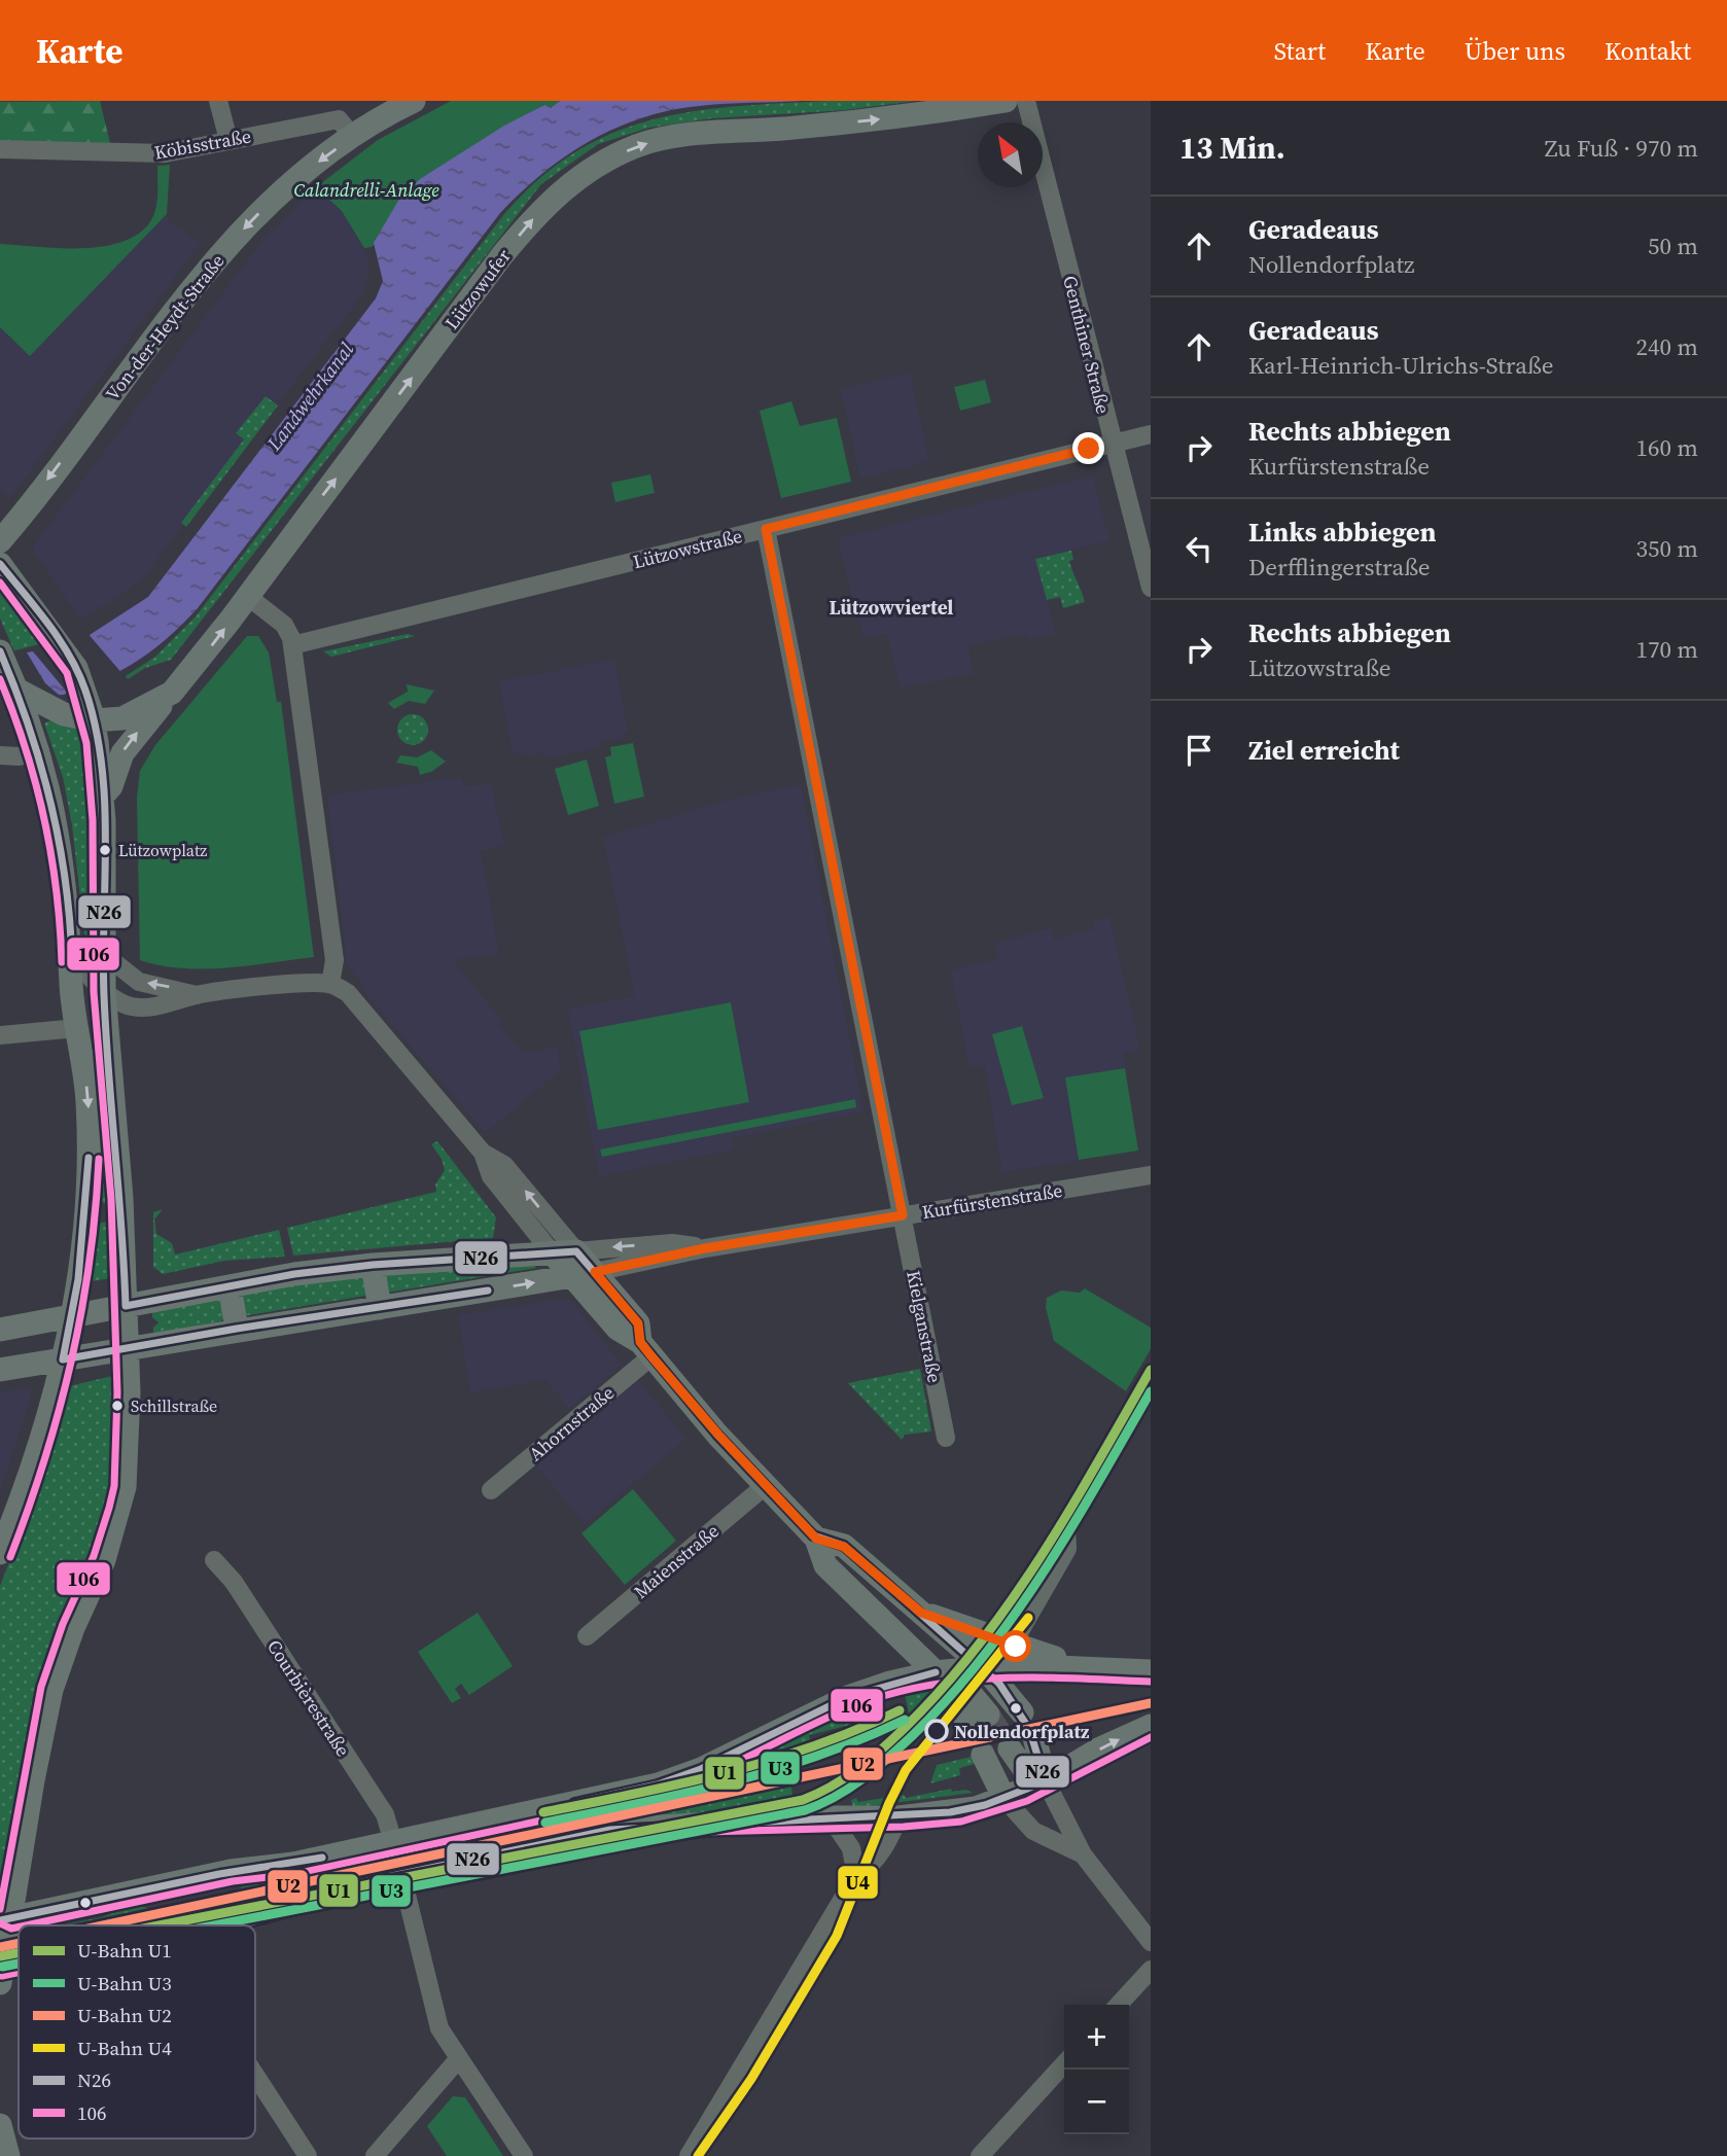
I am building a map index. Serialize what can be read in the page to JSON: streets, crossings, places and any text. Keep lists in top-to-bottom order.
{
  "streets": {
    "main road": ["Lützowufer", "Von-der-Heydt-Straße", "Kurfürstenstraße"],
    "street": [
      "Köbisstraße",
      "Genthiner Straße",
      "Lützowstraße",
      "Kielganstraße",
      "Ahornstraße",
      "Maienstraße",
      "Courbièrestraße"
    ]
  },
  "crossings": [
    ["Köbisstraße", "Von-der-Heydt-Straße"],
    ["Genthiner Straße", "Lützowstraße"],
    ["Lützowstraße", "Kielganstraße"],
    ["Kurfürstenstraße", "Kielganstraße"]
  ],
  "one_way": ["Lützowufer", "Von-der-Heydt-Straße"],
  "districts": ["Lützowviertel"],
  "water": ["Landwehrkanal"],
  "parks": ["Calandrelli-Anlage"],
  "places": ["Lützowplatz", "Schillstraße", "Nollendorfplatz"],
  "lines": [
    "transit line N26",
    "transit line 106",
    "metro line U1",
    "metro line U3",
    "metro line U4",
    "metro line U2"
  ],
  "legend": [
    "U-Bahn U1",
    "U-Bahn U3",
    "U-Bahn U2",
    "U-Bahn U4",
    "N26",
    "106"
  ],
  "north": "top left",
  "page": {
    "header": "Karte",
    "nav": [
      "Start",
      "Karte",
      "Über uns",
      "Kontakt"
    ],
    "heading": ["13 Min.", "Zu Fuß · 970 m"],
    "list": [
      ["Geradeaus", "Nollendorfplatz", "50 m"],
      ["Geradeaus", "Karl-Heinrich-Ulrichs-Straße", "240 m"],
      ["Rechts abbiegen", "Kurfürstenstraße", "160 m"],
      ["Links abbiegen", "Derfflingerstraße", "350 m"],
      ["Rechts abbiegen", "Lützowstraße", "170 m"],
      "Ziel erreicht"
    ],
    "map_buttons": ["+", "−"]
  }
}
